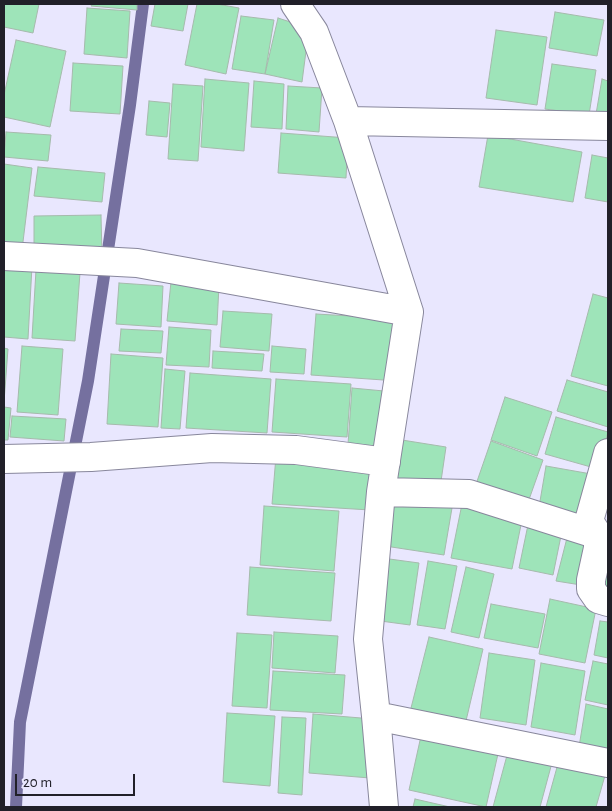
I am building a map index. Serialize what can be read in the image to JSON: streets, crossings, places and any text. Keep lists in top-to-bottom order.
{
  "scale_bar": "20 m"
}
